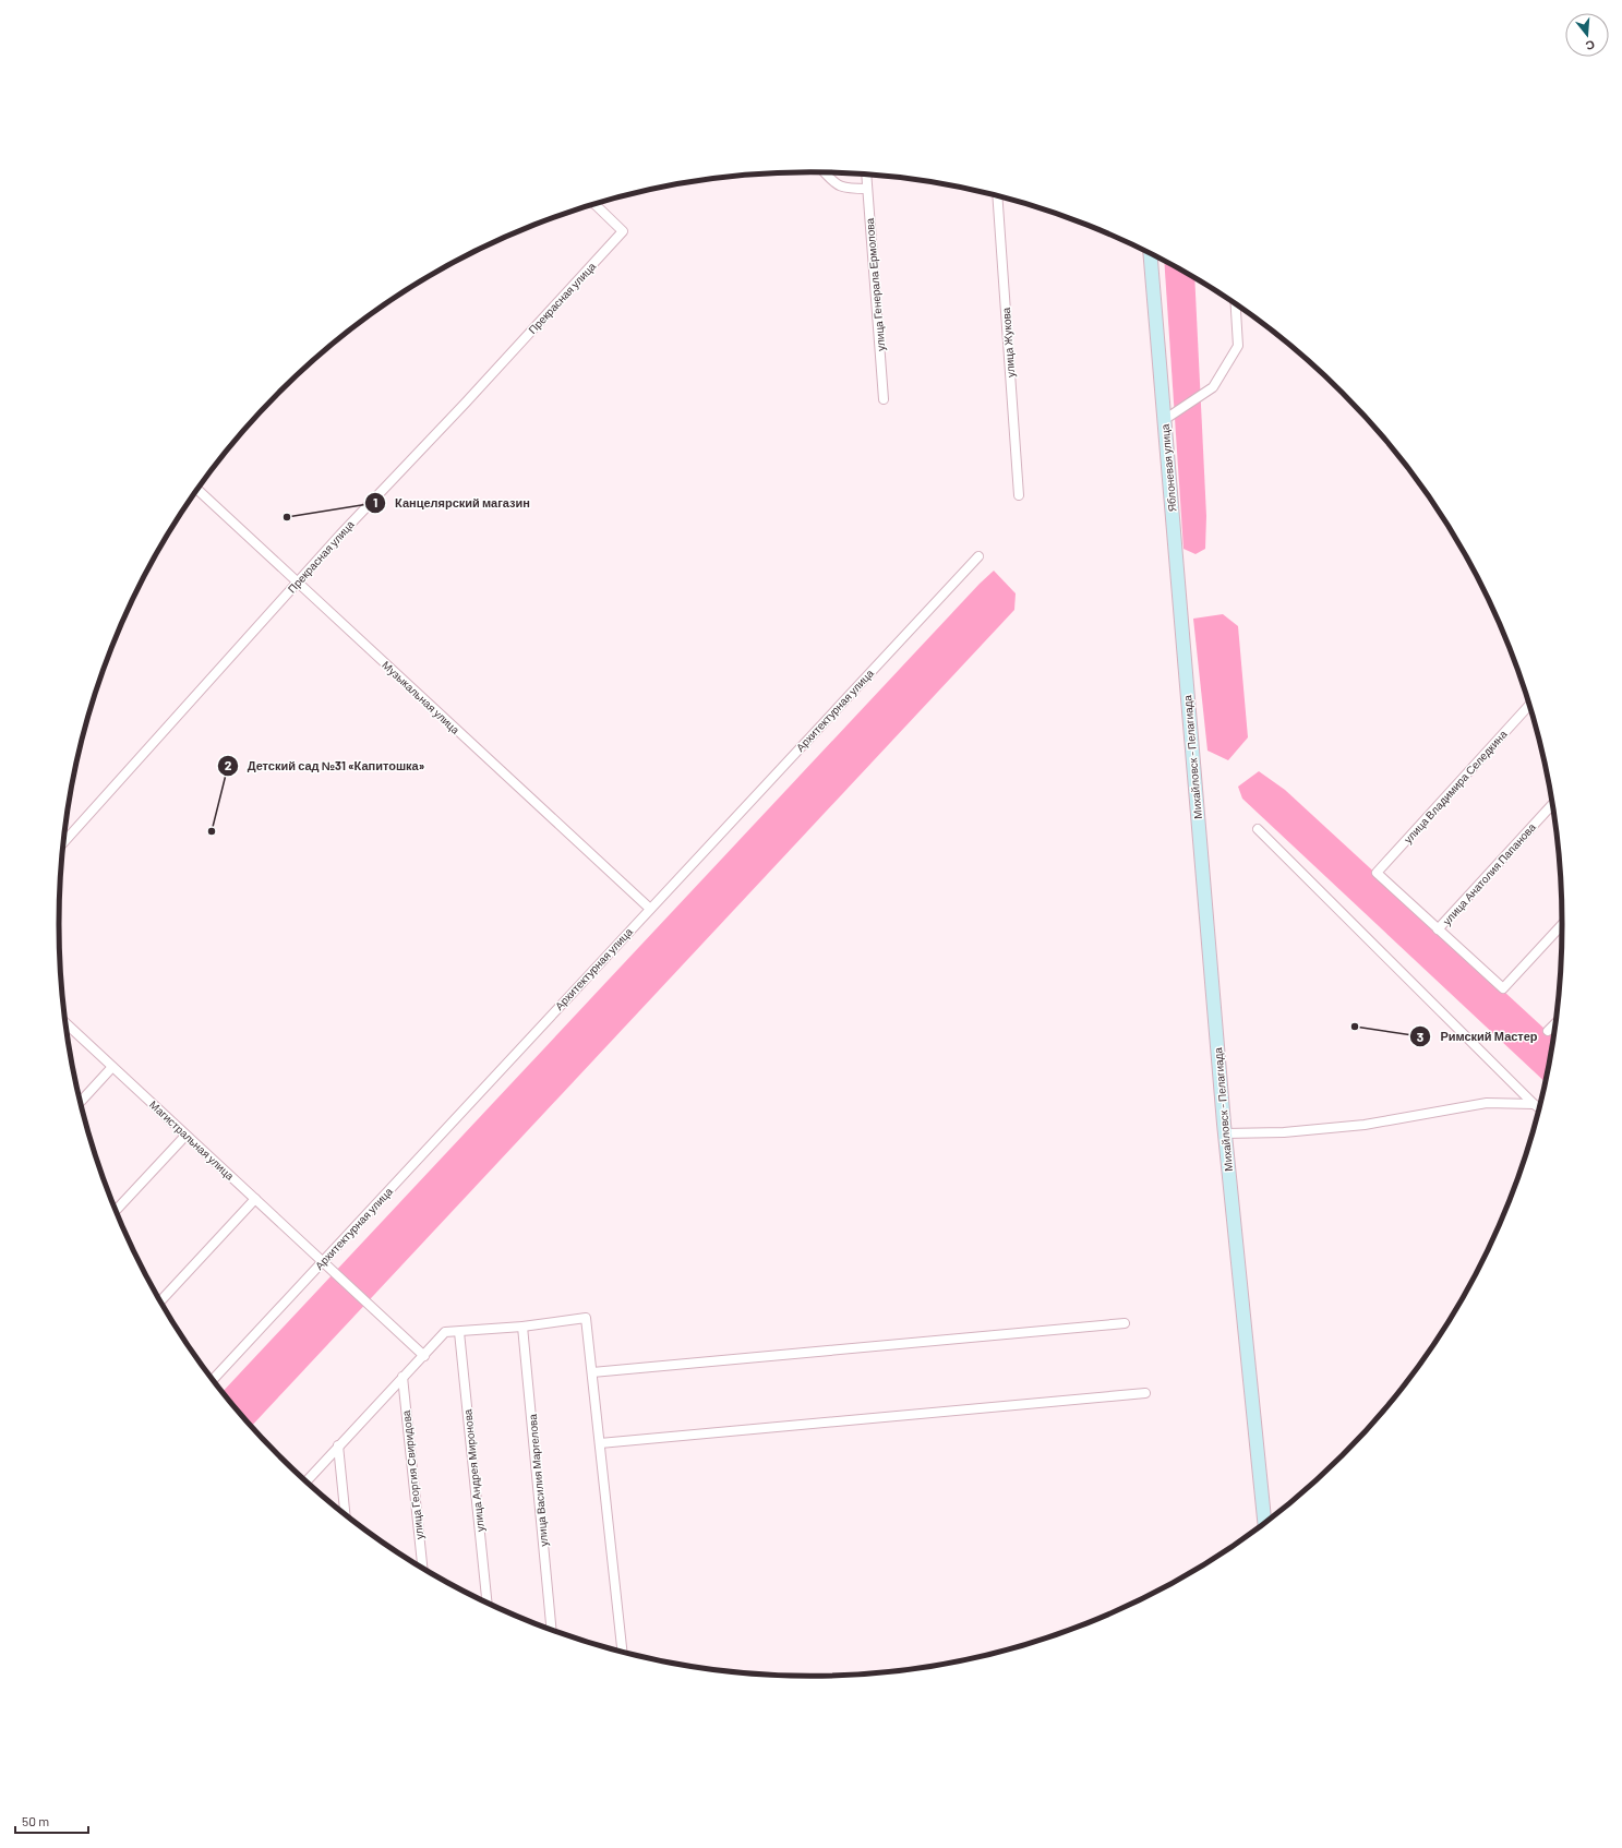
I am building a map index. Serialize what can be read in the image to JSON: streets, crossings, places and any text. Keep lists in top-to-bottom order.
{
  "streets": {
    "street": [
      "улица Генерала Ермолова",
      "Прекрасная улица",
      "улица Жукова",
      "Яблоневая улица",
      "Музыкальная улица",
      "Архитектурная улица",
      "Михайловск - Пелагиада",
      "улица Владимира Селедкина",
      "улица Анатолия Папанова",
      "Магистральная улица",
      "улица Андрея Миронова",
      "улица Георгия Свиридова",
      "улица Василия Маргелова"
    ]
  },
  "crossings": [
    ["Прекрасная улица", "Музыкальная улица"],
    ["Яблоневая улица", "Михайловск - Пелагиада"],
    ["Музыкальная улица", "Архитектурная улица"],
    ["Архитектурная улица", "Магистральная улица"],
    ["улица Владимира Селедкина", "улица Анатолия Папанова"]
  ],
  "places": ["Канцелярский магазин", "Детский сад №31 «Капитошка»", "Римский Мастер"],
  "scale_bar": "50 m",
  "north": "bottom"
}
